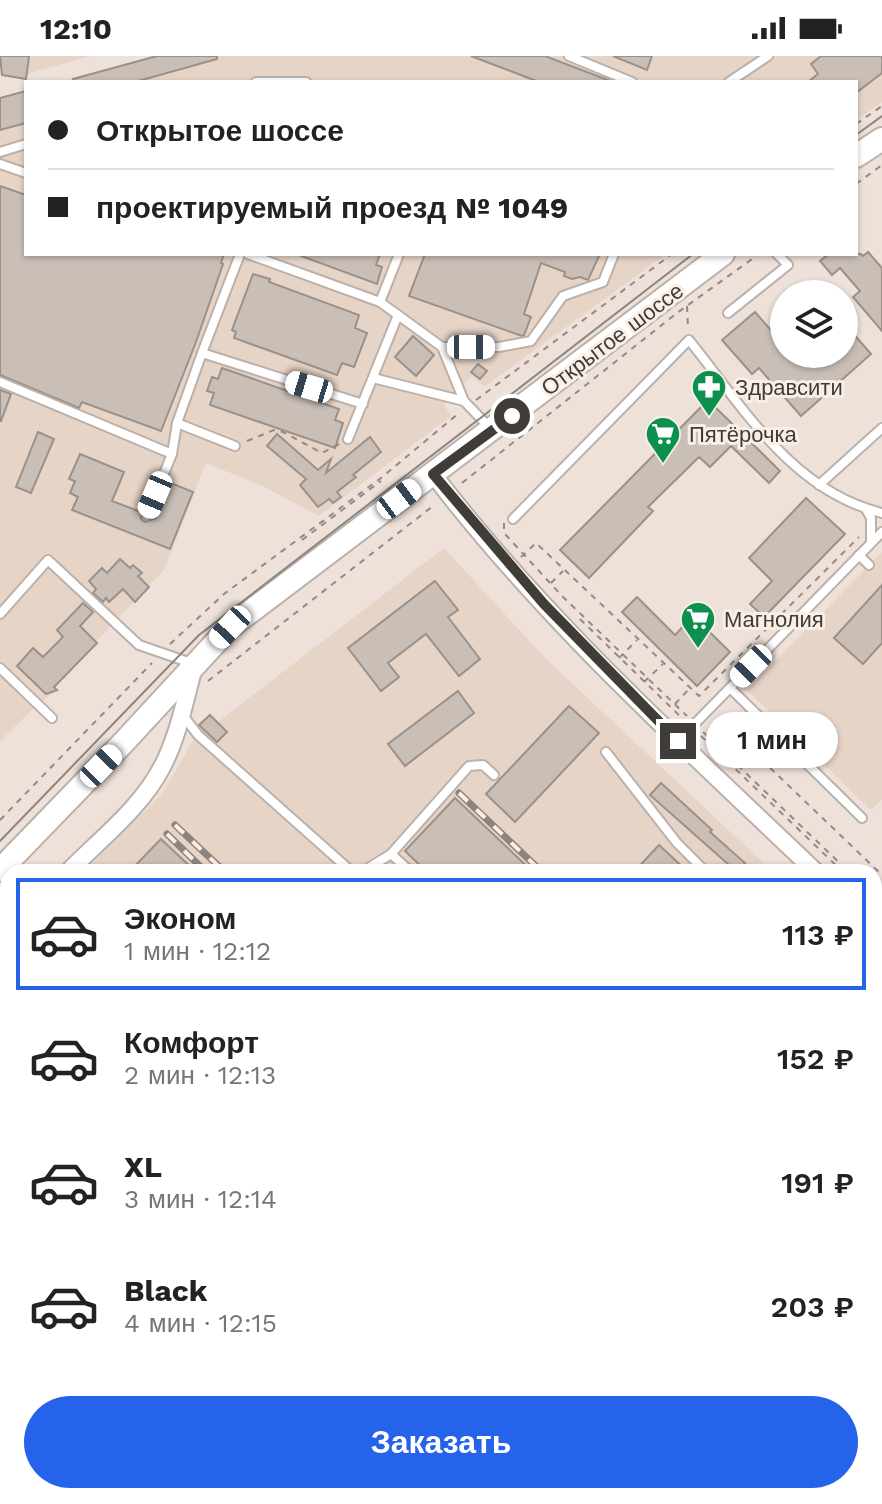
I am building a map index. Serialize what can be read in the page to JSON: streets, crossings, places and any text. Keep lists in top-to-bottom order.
{
  "streets": {
    "main road": ["Открытое шоссе"]
  },
  "places": {
    "pharmacy": ["Здравсити"],
    "supermarket": ["Пятёрочка", "Магнолия"]
  },
  "page": {
    "status": "12:10",
    "banner": ["Открытое шоссе", "проектируемый проезд № 1049"],
    "bubble": "1 мин",
    "list": [
      {
        "name": "Эконом",
        "note": "1 мин · 12:12",
        "value": "113 ₽"
      },
      {
        "name": "Комфорт",
        "note": "2 мин · 12:13",
        "value": "152 ₽"
      },
      {
        "name": "XL",
        "note": "3 мин · 12:14",
        "value": "191 ₽"
      },
      {
        "name": "Black",
        "note": "4 мин · 12:15",
        "value": "203 ₽"
      }
    ],
    "buttons": "Заказать"
  }
}
